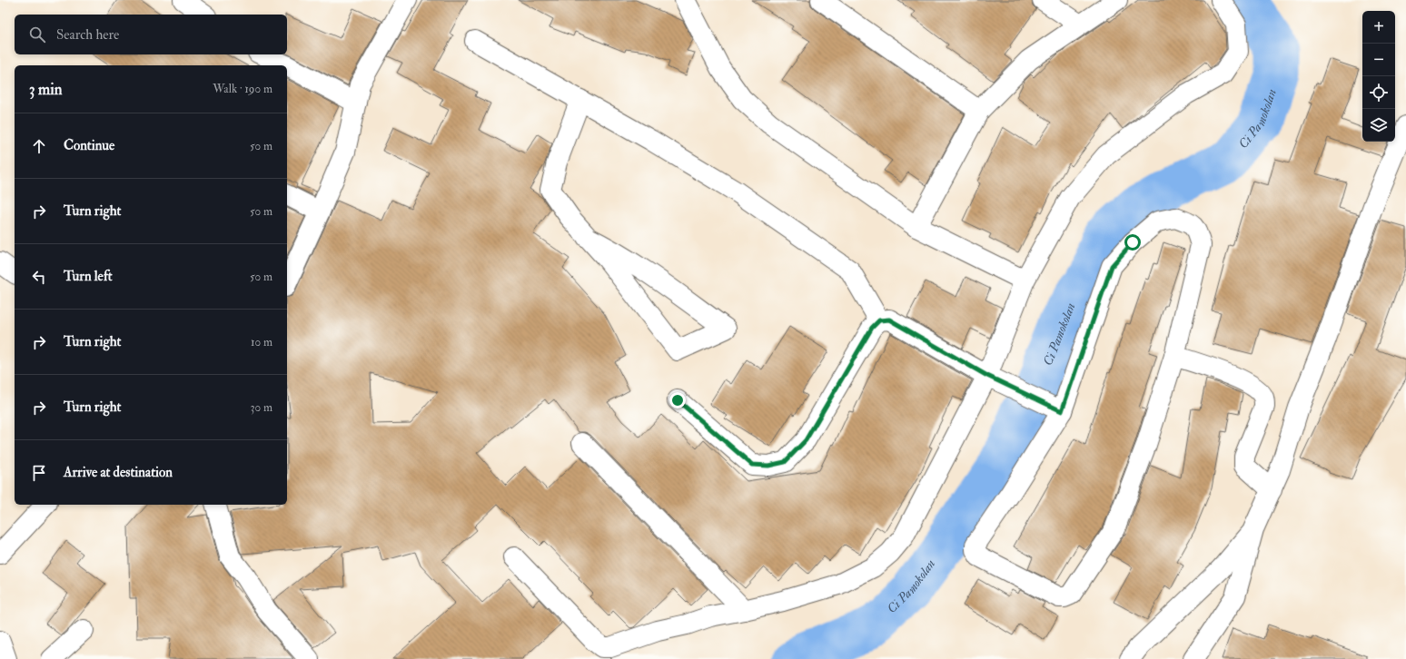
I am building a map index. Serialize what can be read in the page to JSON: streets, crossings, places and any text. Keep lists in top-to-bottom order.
{
  "water": ["Ci Pamokolan"],
  "page": {
    "map_buttons": ["+", "−"],
    "search": "Search here",
    "heading": ["3 min", "Walk · 190 m"],
    "list": [
      ["Continue", "50 m"],
      ["Turn right", "50 m"],
      ["Turn left", "50 m"],
      ["Turn right", "10 m"],
      ["Turn right", "30 m"],
      "Arrive at destination"
    ]
  }
}
